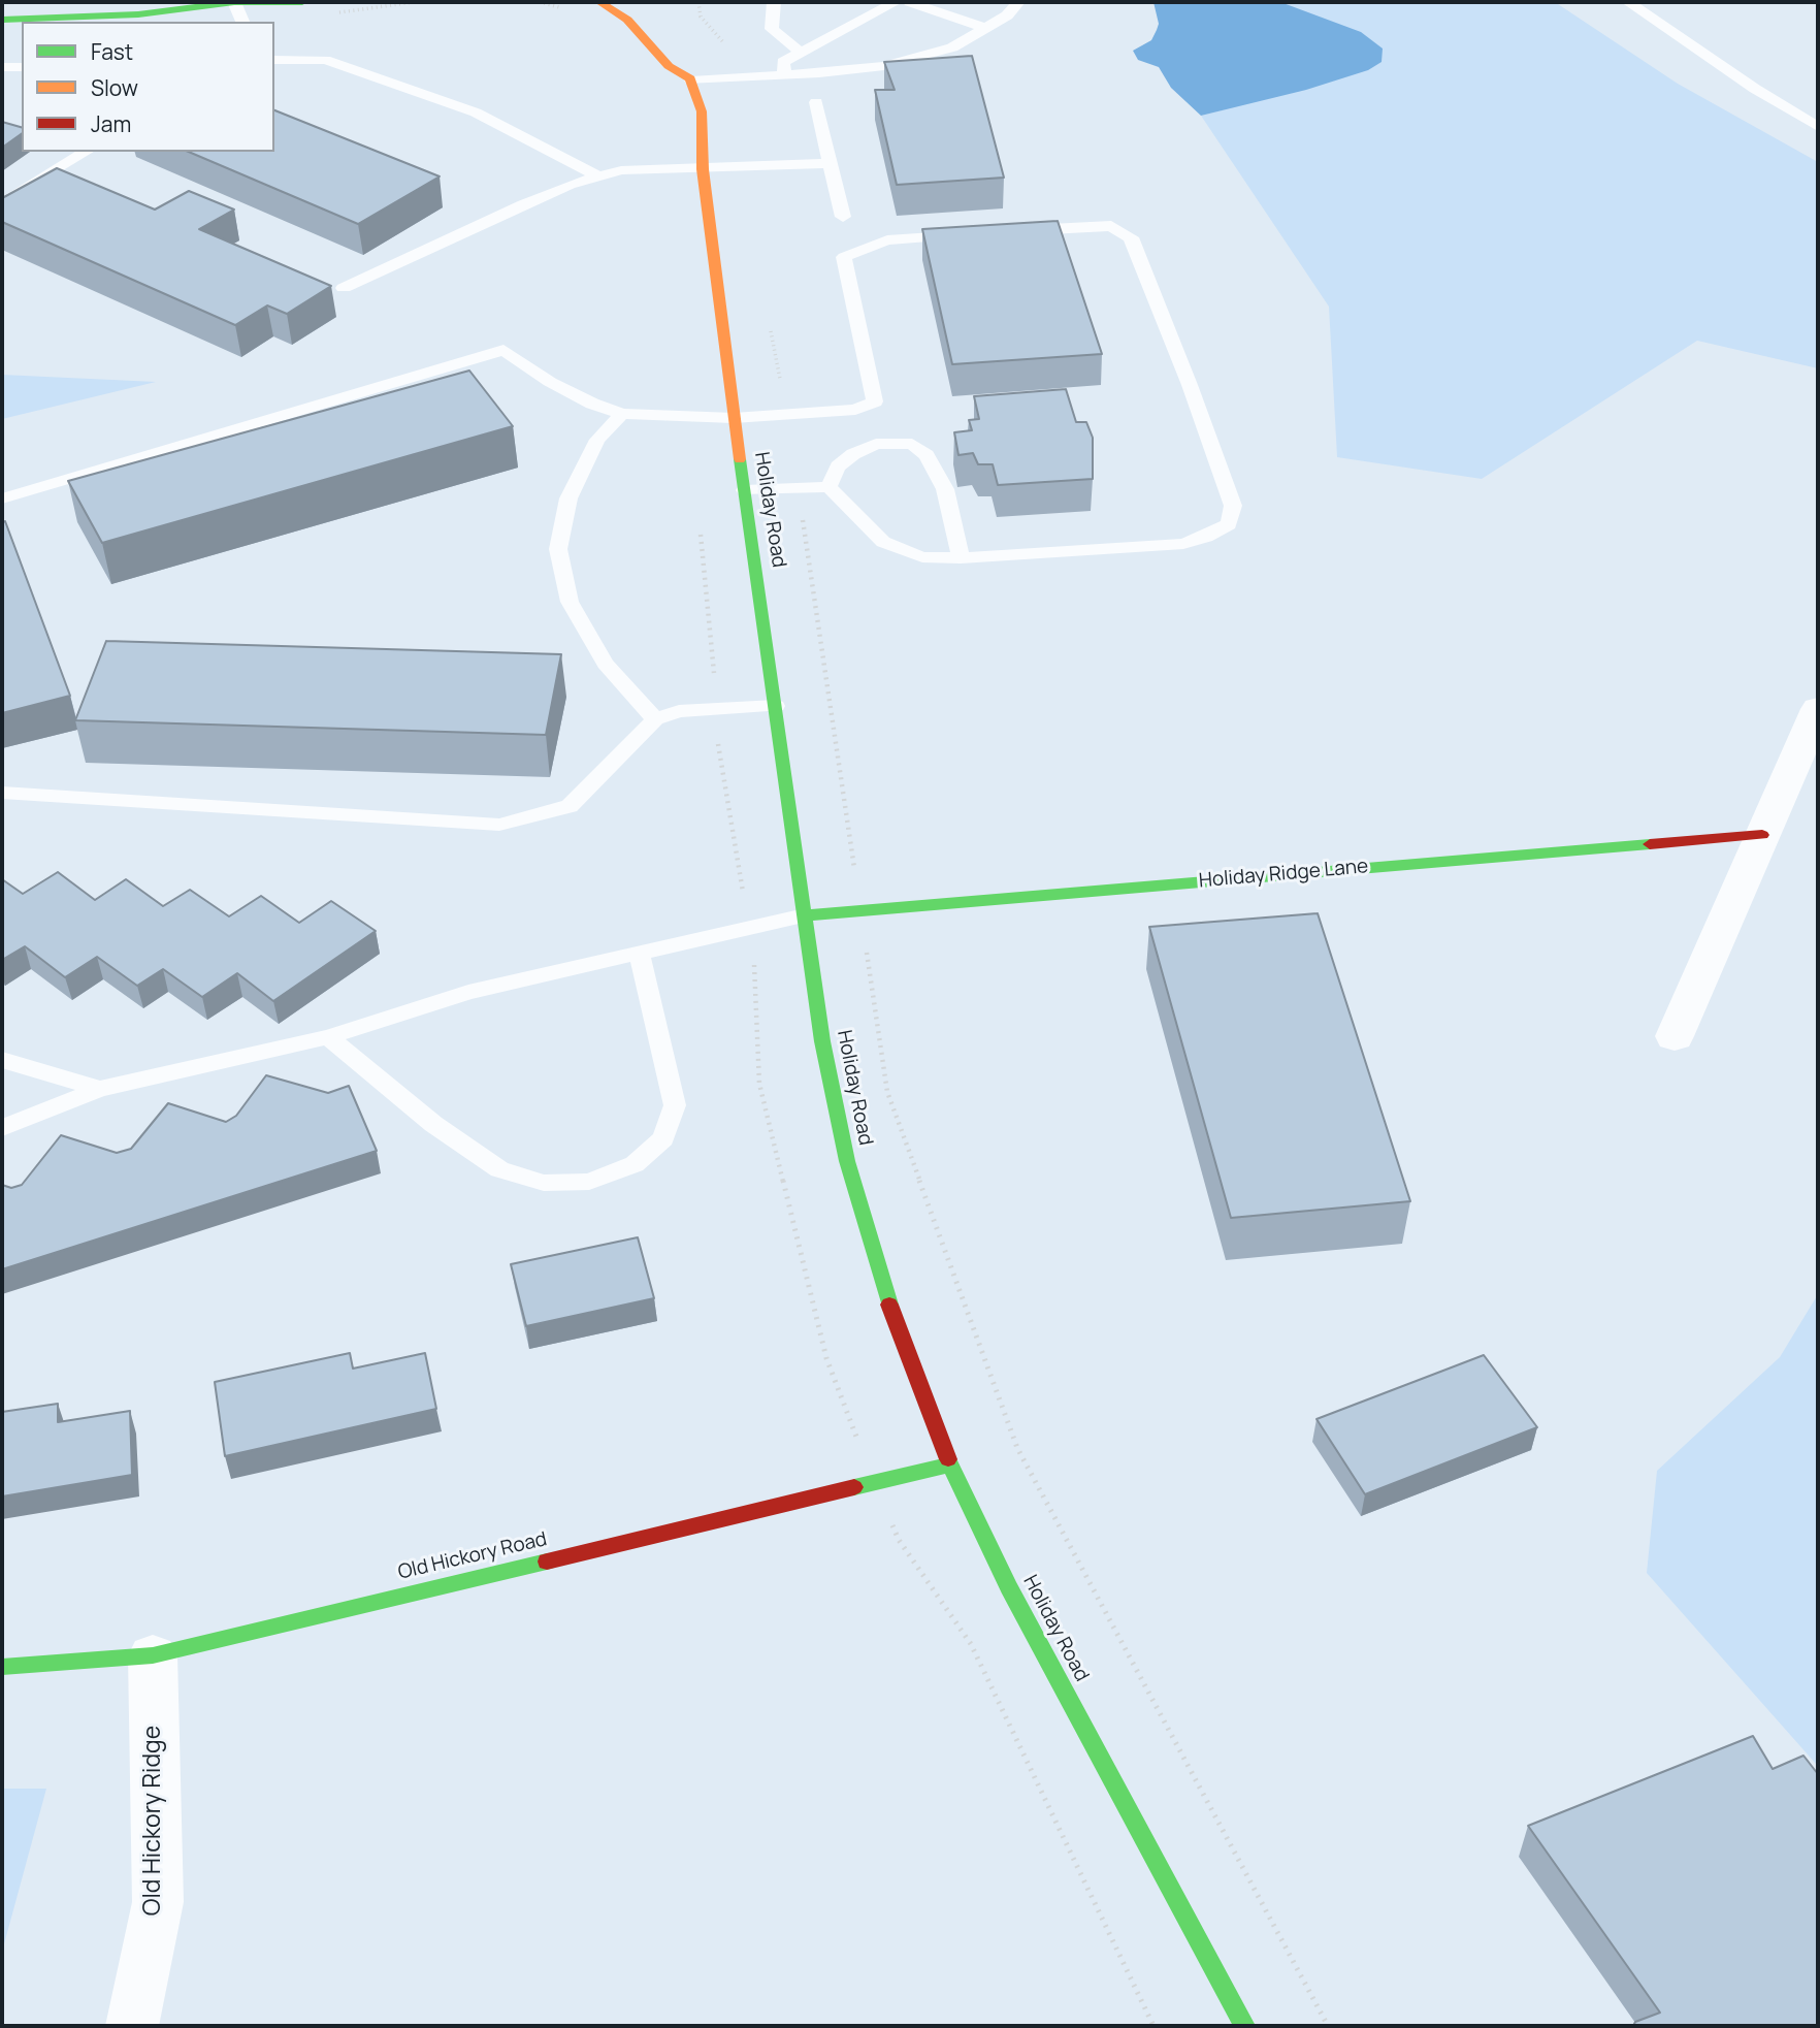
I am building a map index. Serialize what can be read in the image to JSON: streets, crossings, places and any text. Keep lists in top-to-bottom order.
{
  "streets": {
    "street": [
      "Holiday Road",
      "Holiday Ridge Lane",
      "Old Hickory Road",
      "Old Hickory Ridge"
    ]
  },
  "crossings": [
    ["Holiday Road", "Holiday Ridge Lane"],
    ["Holiday Road", "Old Hickory Road"],
    ["Old Hickory Road", "Old Hickory Ridge"]
  ],
  "legend": ["Fast", "Slow", "Jam"]
}
